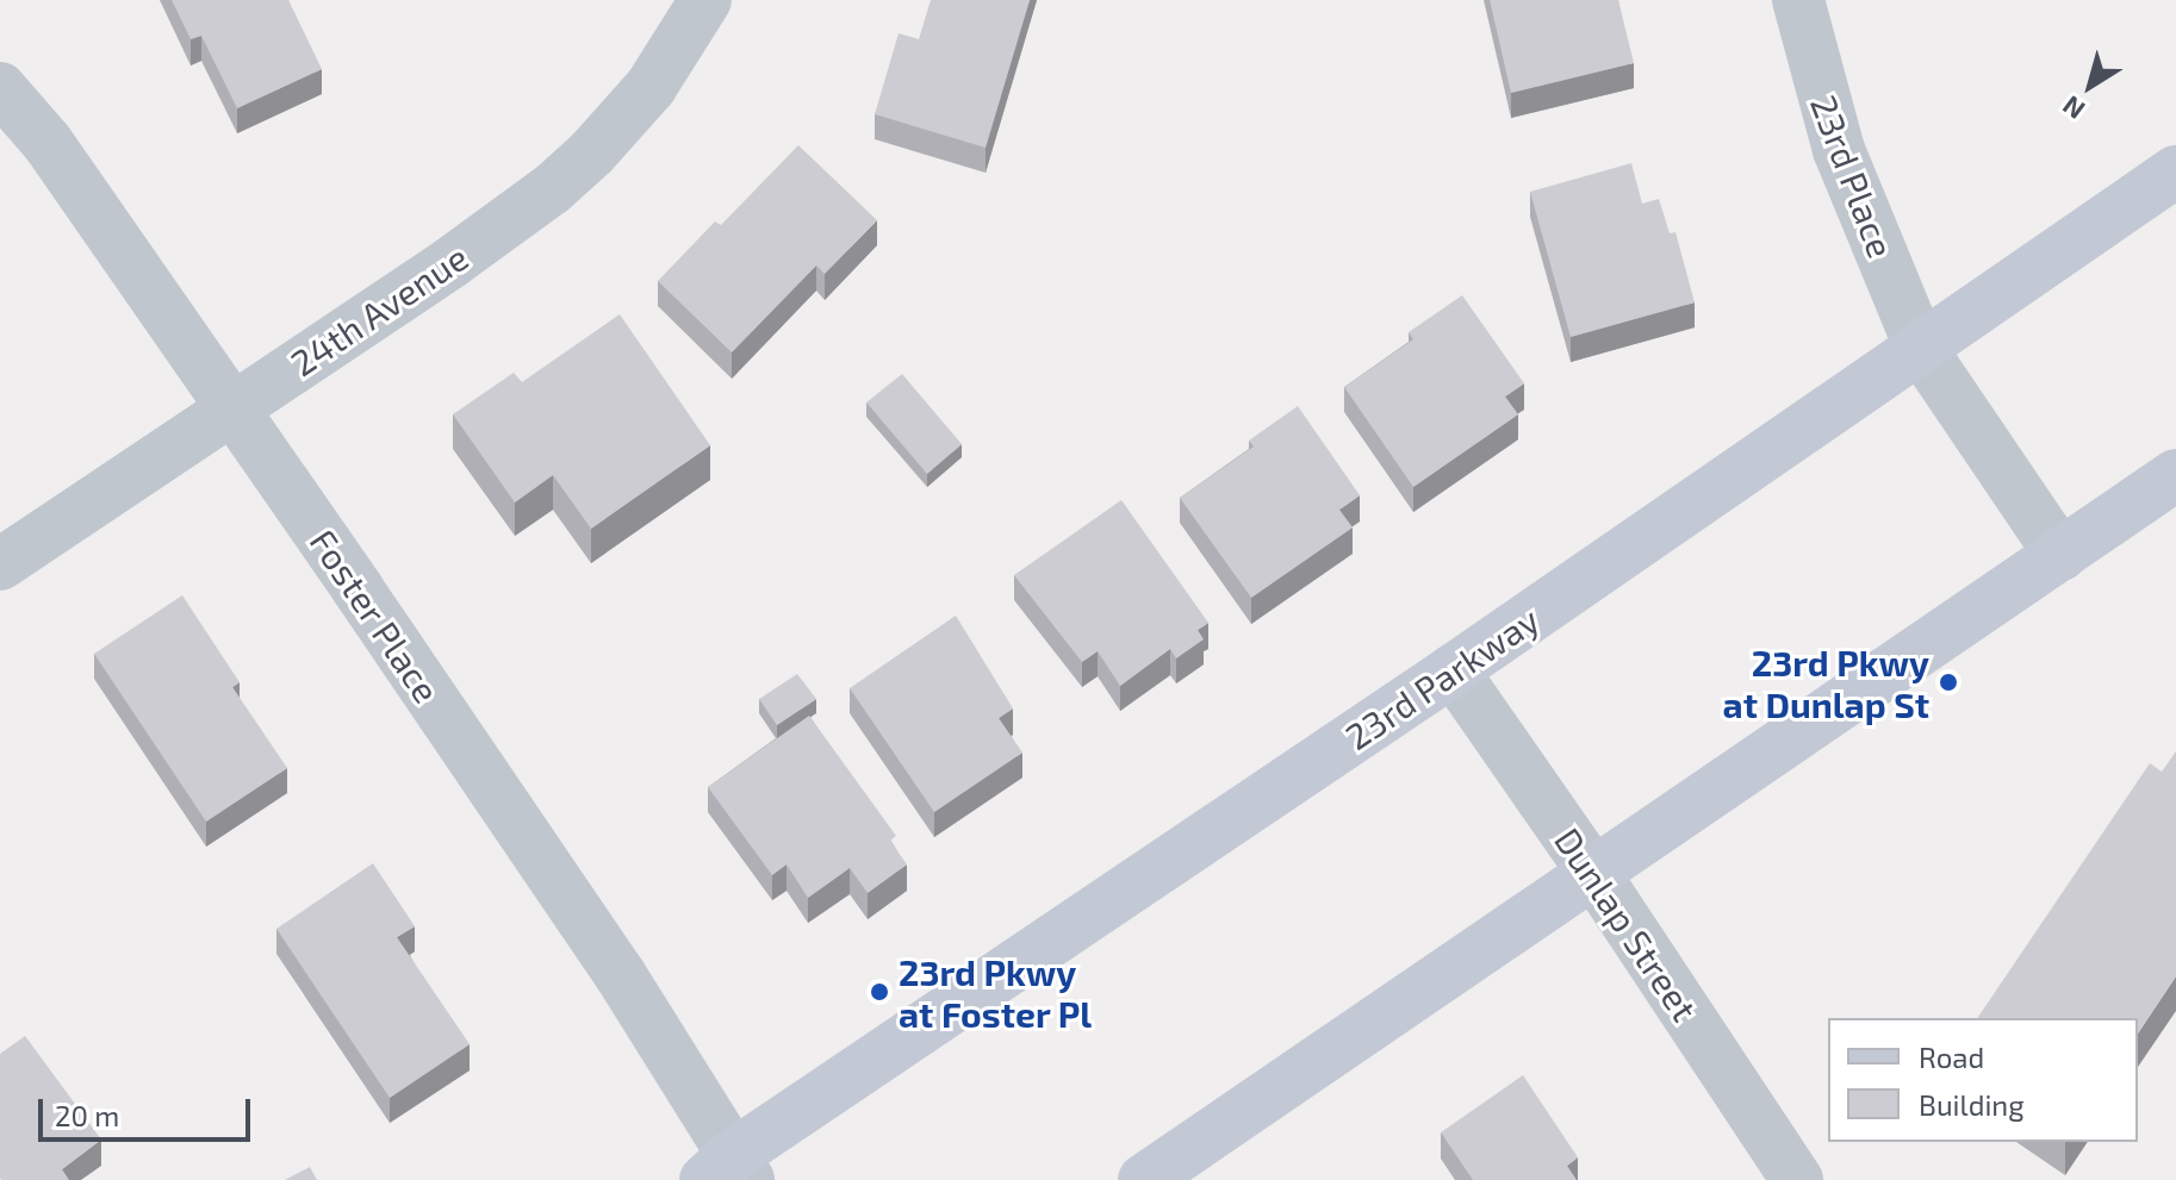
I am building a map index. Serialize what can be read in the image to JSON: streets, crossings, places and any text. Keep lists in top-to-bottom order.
{
  "streets": {
    "street": [
      "23rd Place",
      "24th Avenue",
      "Foster Place",
      "23rd Parkway",
      "Dunlap Street"
    ]
  },
  "crossings": [
    ["23rd Place", "23rd Parkway"],
    ["24th Avenue", "Foster Place"],
    ["Foster Place", "23rd Parkway"],
    ["23rd Parkway", "Dunlap Street"]
  ],
  "places": ["23rd Pkwy at Dunlap St", "23rd Pkwy at Foster Pl"],
  "legend": ["Road", "Building"],
  "scale_bar": "20 m",
  "north": "bottom left"
}
